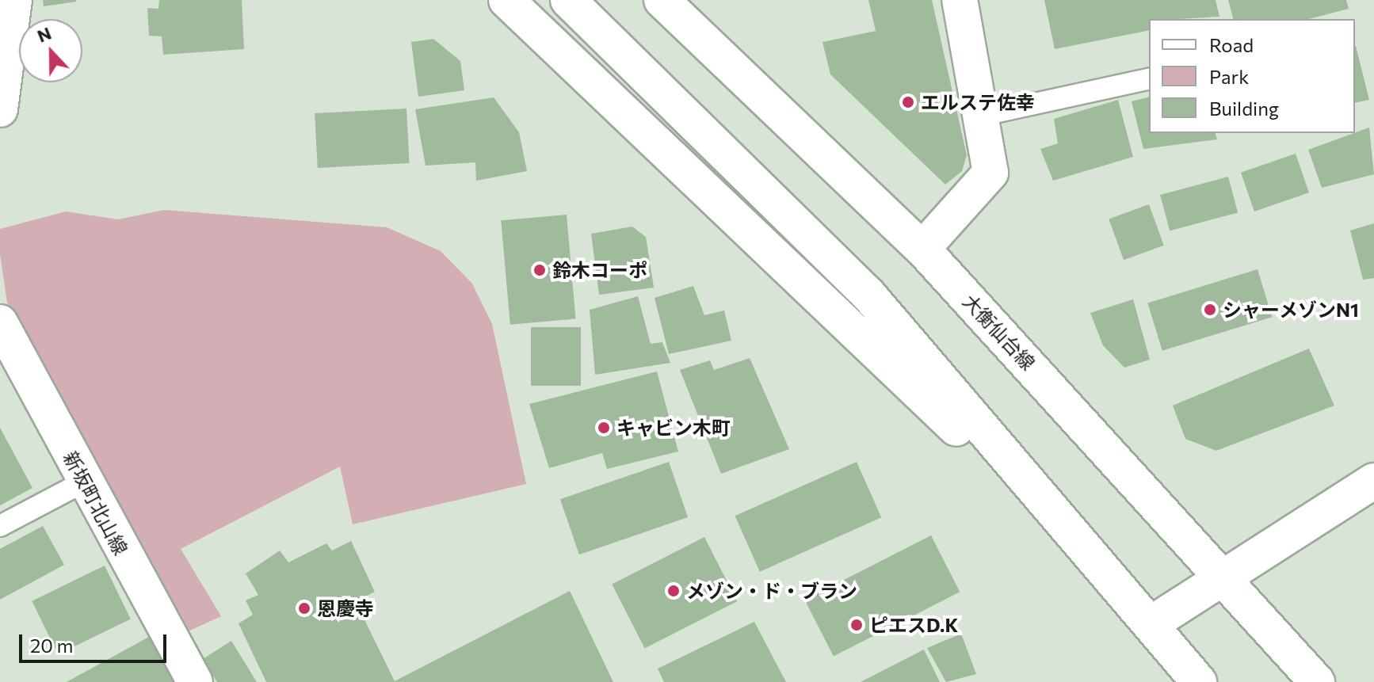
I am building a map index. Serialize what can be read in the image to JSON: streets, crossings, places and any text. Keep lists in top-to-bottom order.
{
  "streets": {
    "main road": ["大衡仙台線", "新坂町北山線"]
  },
  "places": [
    "エルステ佐幸",
    "鈴木コーポ",
    "シャーメゾンN1",
    "キャビン木町",
    "メゾン・ド・ブラン",
    "恩慶寺",
    "ピエスD.K"
  ],
  "legend": ["Road", "Park", "Building"],
  "scale_bar": "20 m",
  "north": "top"
}
